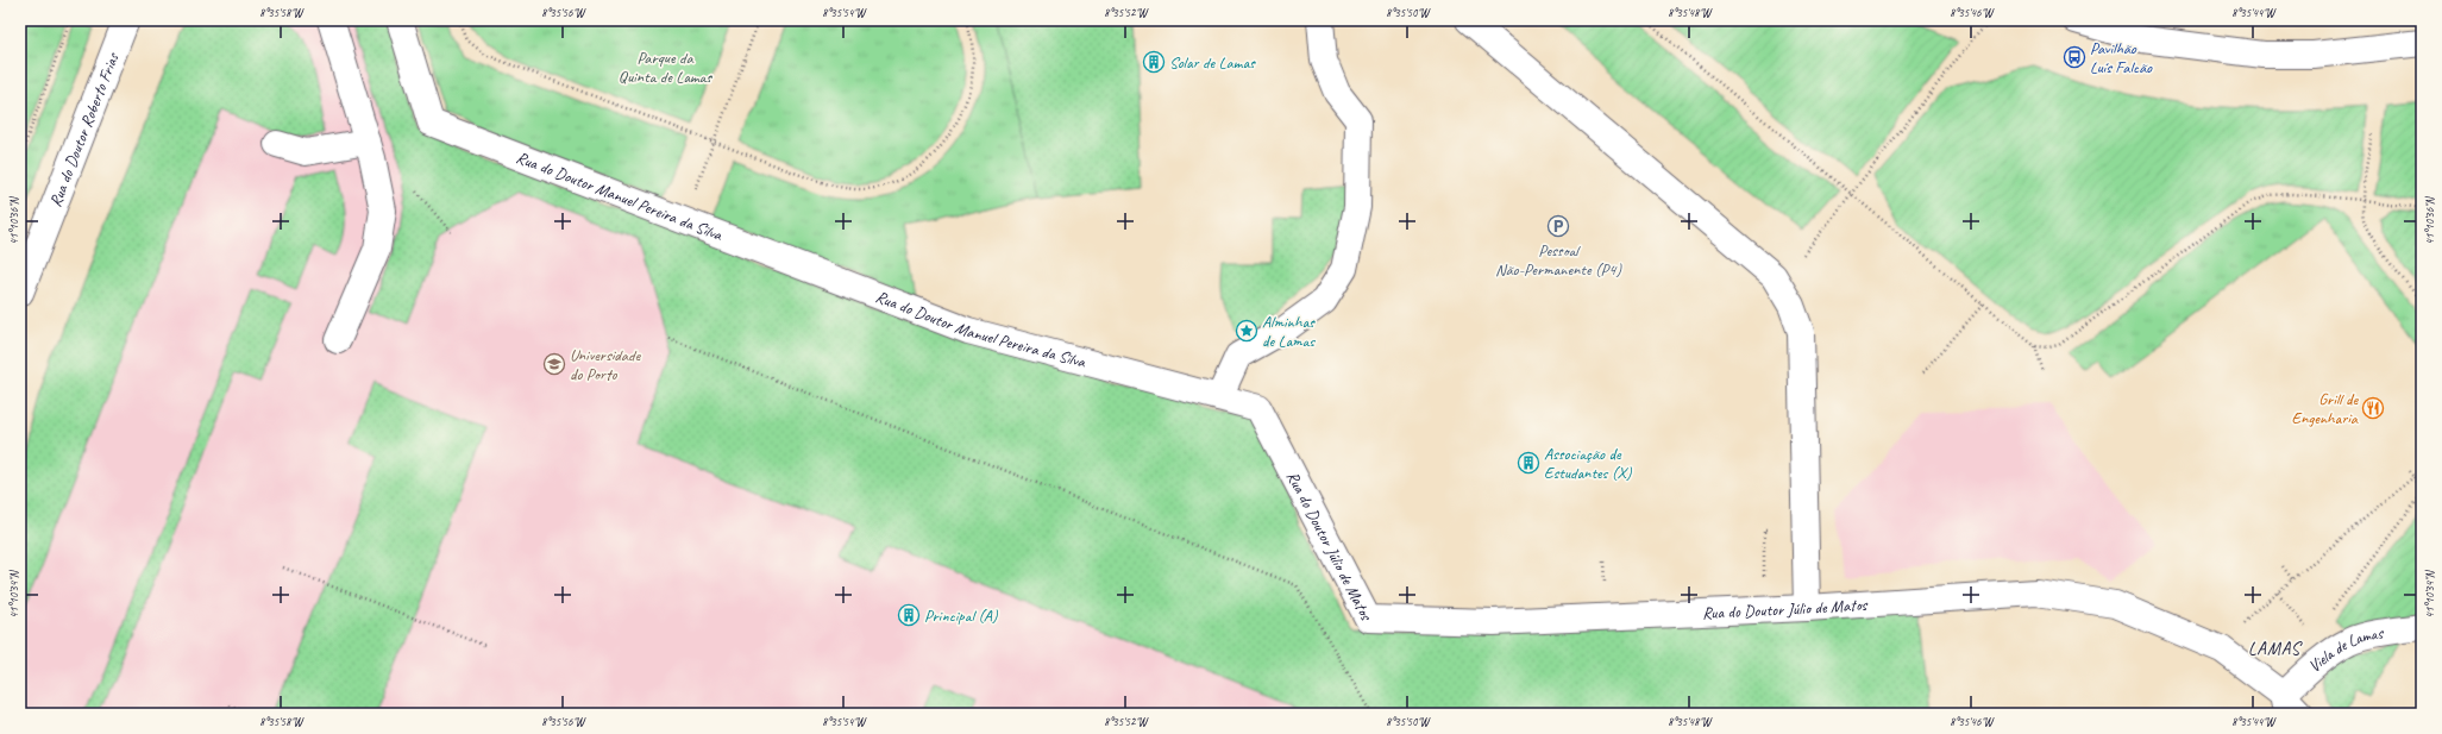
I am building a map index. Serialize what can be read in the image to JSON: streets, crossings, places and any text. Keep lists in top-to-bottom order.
{
  "streets": {
    "street": [
      "Rua do Doutor Roberto Frias",
      "Rua do Doutor Manuel Pereira da Silva",
      "Rua do Doutor Júlio de Matos",
      "Viela de Lamas"
    ]
  },
  "crossings": [
    ["Rua do Doutor Manuel Pereira da Silva", "Rua do Doutor Júlio de Matos"],
    ["Rua do Doutor Júlio de Matos", "Viela de Lamas"]
  ],
  "districts": ["LAMAS"],
  "parks": ["Parque da Quinta de Lamas"],
  "places": {
    "bus stop": ["Pavilhão Luís Falcão"],
    "building": ["Solar de Lamas", "Associação de Estudantes (X)", "Principal (A)"],
    "parking": ["Pessoal Não-Permanente (P4)"],
    "place": ["Alminhas de Lamas"],
    "school or university": ["Universidade do Porto"],
    "restaurant": ["Grill de Engenharia"]
  },
  "coordinates": [
    "8°35'58\"W",
    "8°35'56\"W",
    "8°35'54\"W",
    "8°35'52\"W",
    "8°35'50\"W",
    "8°35'48\"W",
    "8°35'46\"W",
    "8°35'44\"W",
    "41°10'36\"N",
    "41°10'34\"N"
  ]
}
